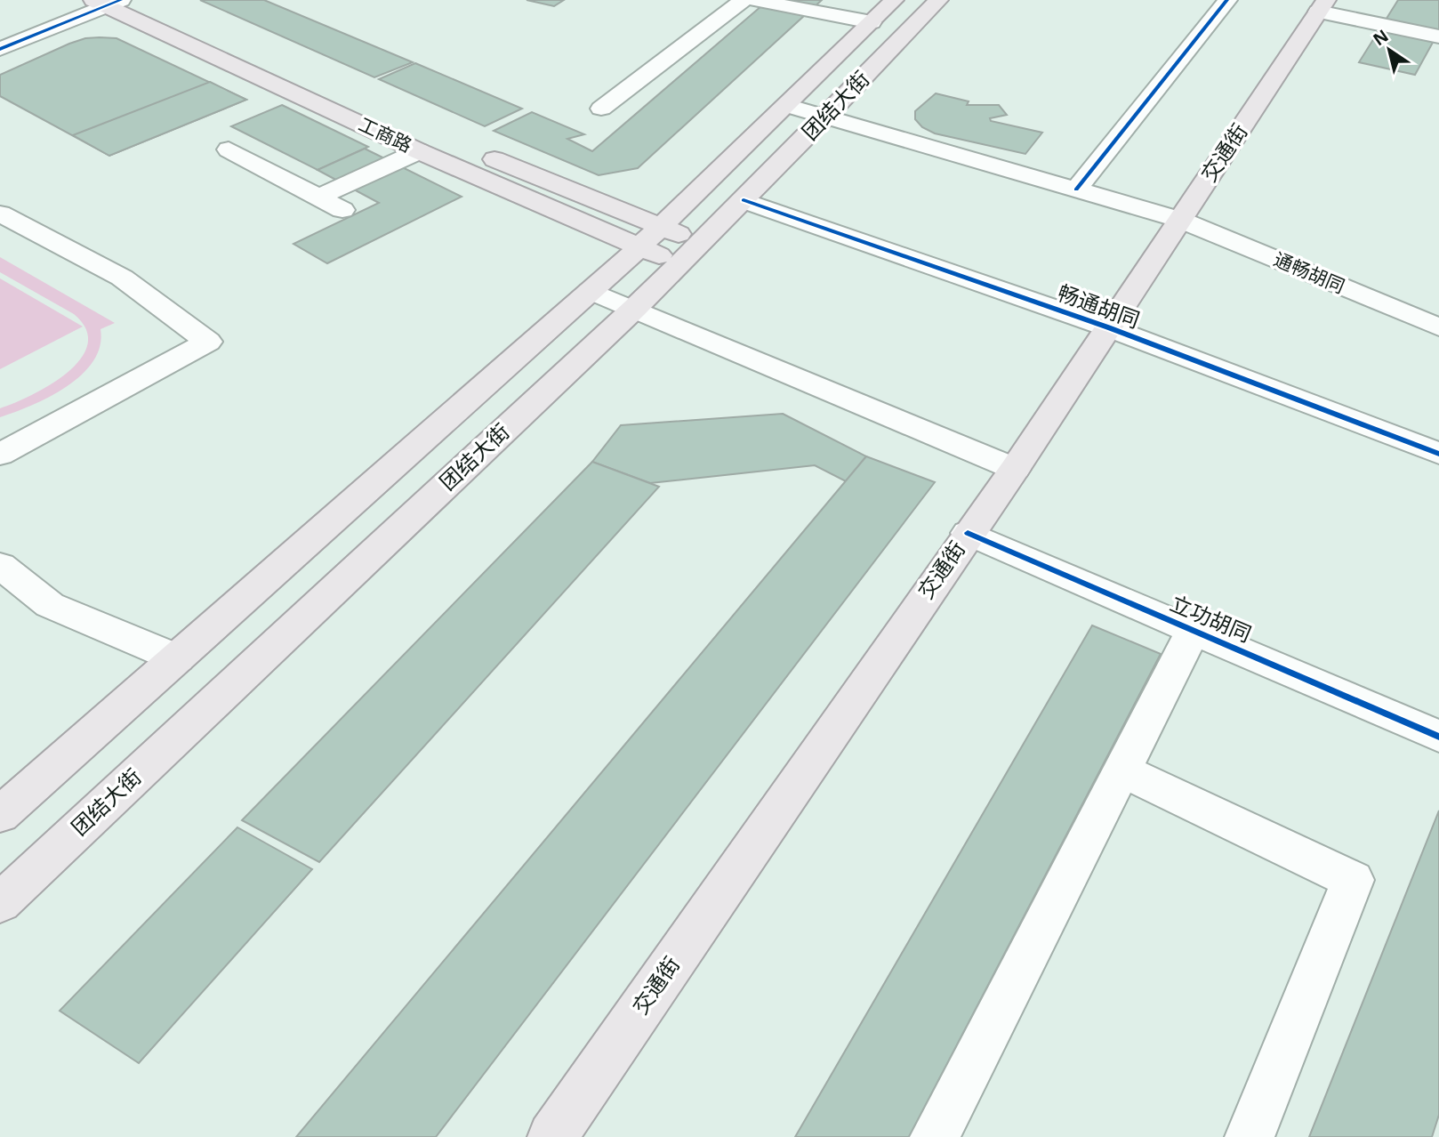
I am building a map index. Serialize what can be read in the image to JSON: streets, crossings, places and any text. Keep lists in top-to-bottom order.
{
  "streets": {
    "main road": ["团结大街", "工商路", "交通街"],
    "street": ["通畅胡同", "畅通胡同", "立功胡同"]
  },
  "crossings": [
    ["团结大街", "工商路"],
    ["团结大街", "通畅胡同"],
    ["团结大街", "畅通胡同"],
    ["交通街", "通畅胡同"],
    ["交通街", "畅通胡同"],
    ["交通街", "立功胡同"]
  ],
  "north": "top left"
}
